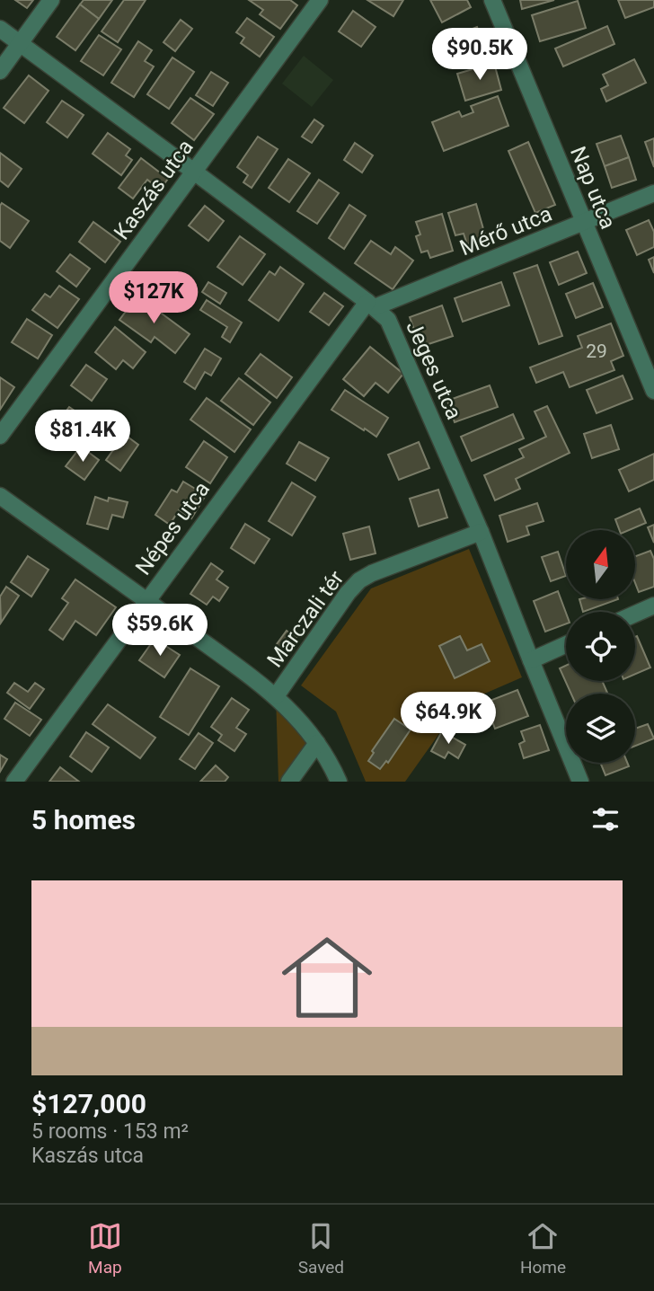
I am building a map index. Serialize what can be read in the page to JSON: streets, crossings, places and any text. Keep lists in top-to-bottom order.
{
  "streets": {
    "street": [
      "Nap utca",
      "Kaszás utca",
      "Mérő utca",
      "Jeges utca",
      "Népes utca",
      "Marczali tér"
    ]
  },
  "crossings": [
    ["Nap utca", "Mérő utca"],
    ["Kaszás utca", "Jeges utca"],
    ["Mérő utca", "Jeges utca"],
    ["Mérő utca", "Népes utca"],
    ["Jeges utca", "Népes utca"],
    ["Jeges utca", "Marczali tér"]
  ],
  "house_numbers": ["29"],
  "north": "top",
  "page": {
    "price": [
      "$90.5K",
      "$127K",
      "$81.4K",
      "$59.6K",
      "$64.9K"
    ],
    "heading": "5 homes",
    "list": [
      {
        "name": "$127,000",
        "note": "5 rooms · 153 m² · Kaszás utca"
      }
    ],
    "tabs": ["Map", "Saved", "Home"]
  }
}
